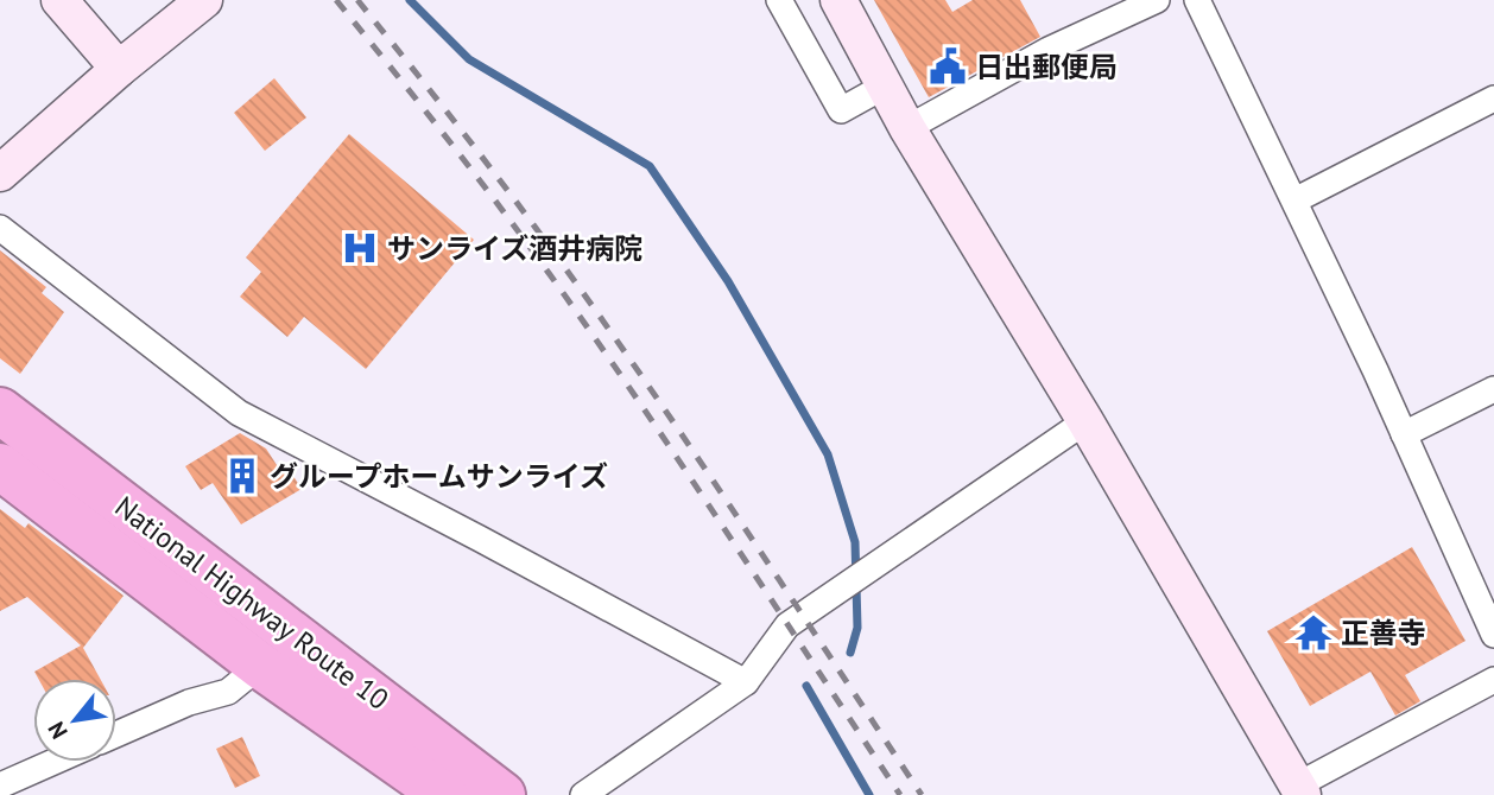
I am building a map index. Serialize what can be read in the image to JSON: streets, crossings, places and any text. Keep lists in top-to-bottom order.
{
  "streets": {
    "highway": ["National Highway Route 10"]
  },
  "places": {
    "public building": ["日出郵便局"],
    "hospital": ["サンライズ酒井病院"],
    "building": ["グループホームサンライズ"],
    "temple": ["正善寺"]
  },
  "north": "bottom left"
}
